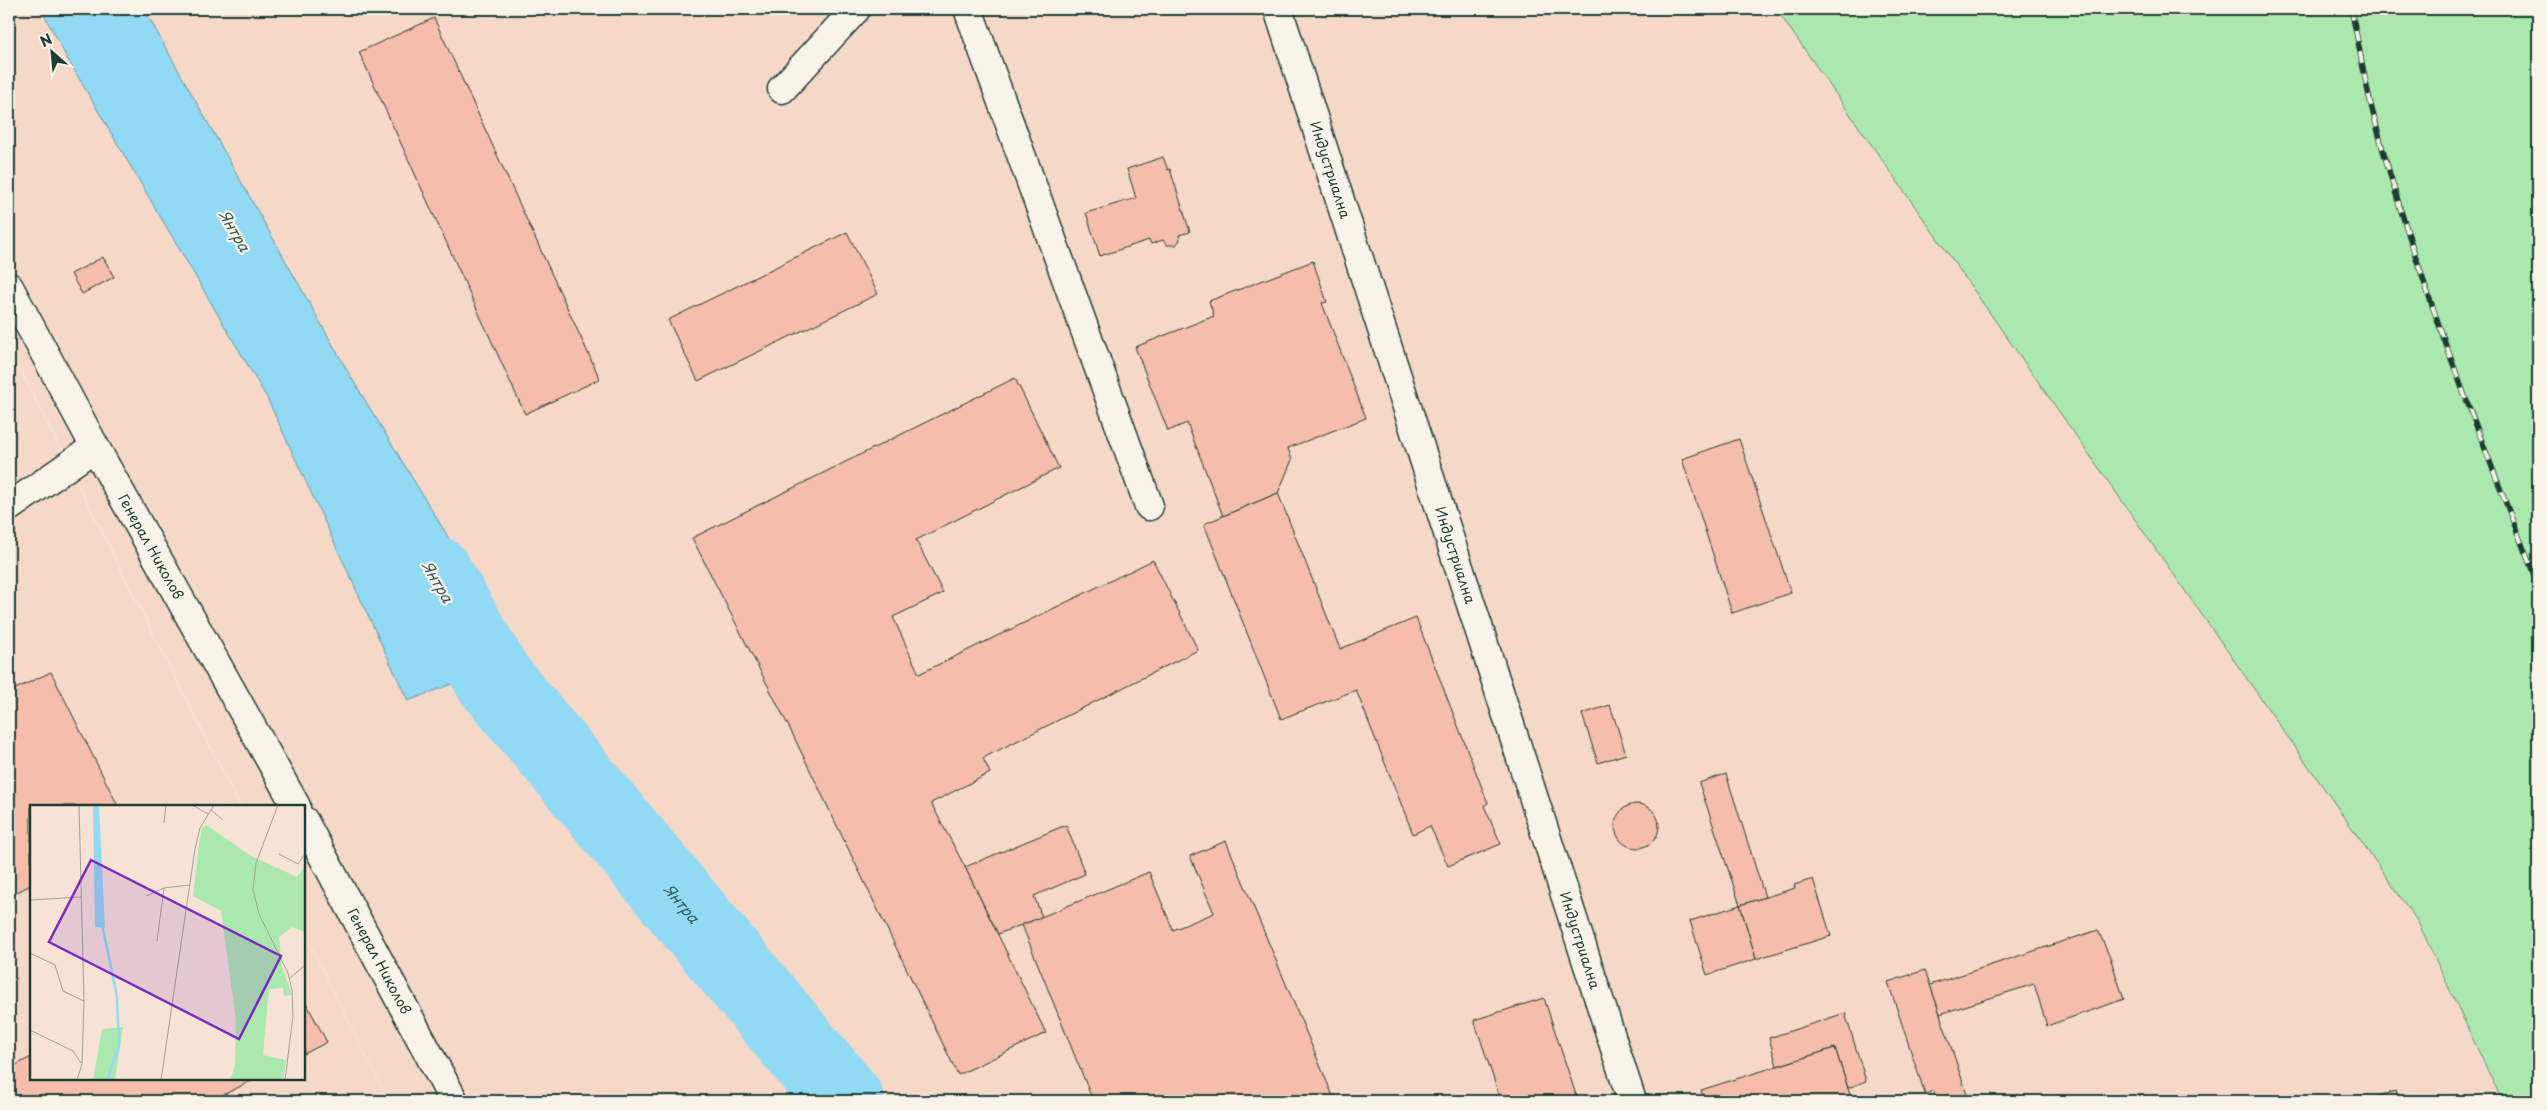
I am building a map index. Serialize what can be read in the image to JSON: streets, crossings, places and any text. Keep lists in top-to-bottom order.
{
  "streets": {
    "street": ["Индустриална", "Генерал Николов"]
  },
  "water": ["Янтра"],
  "north": "top left"
}
